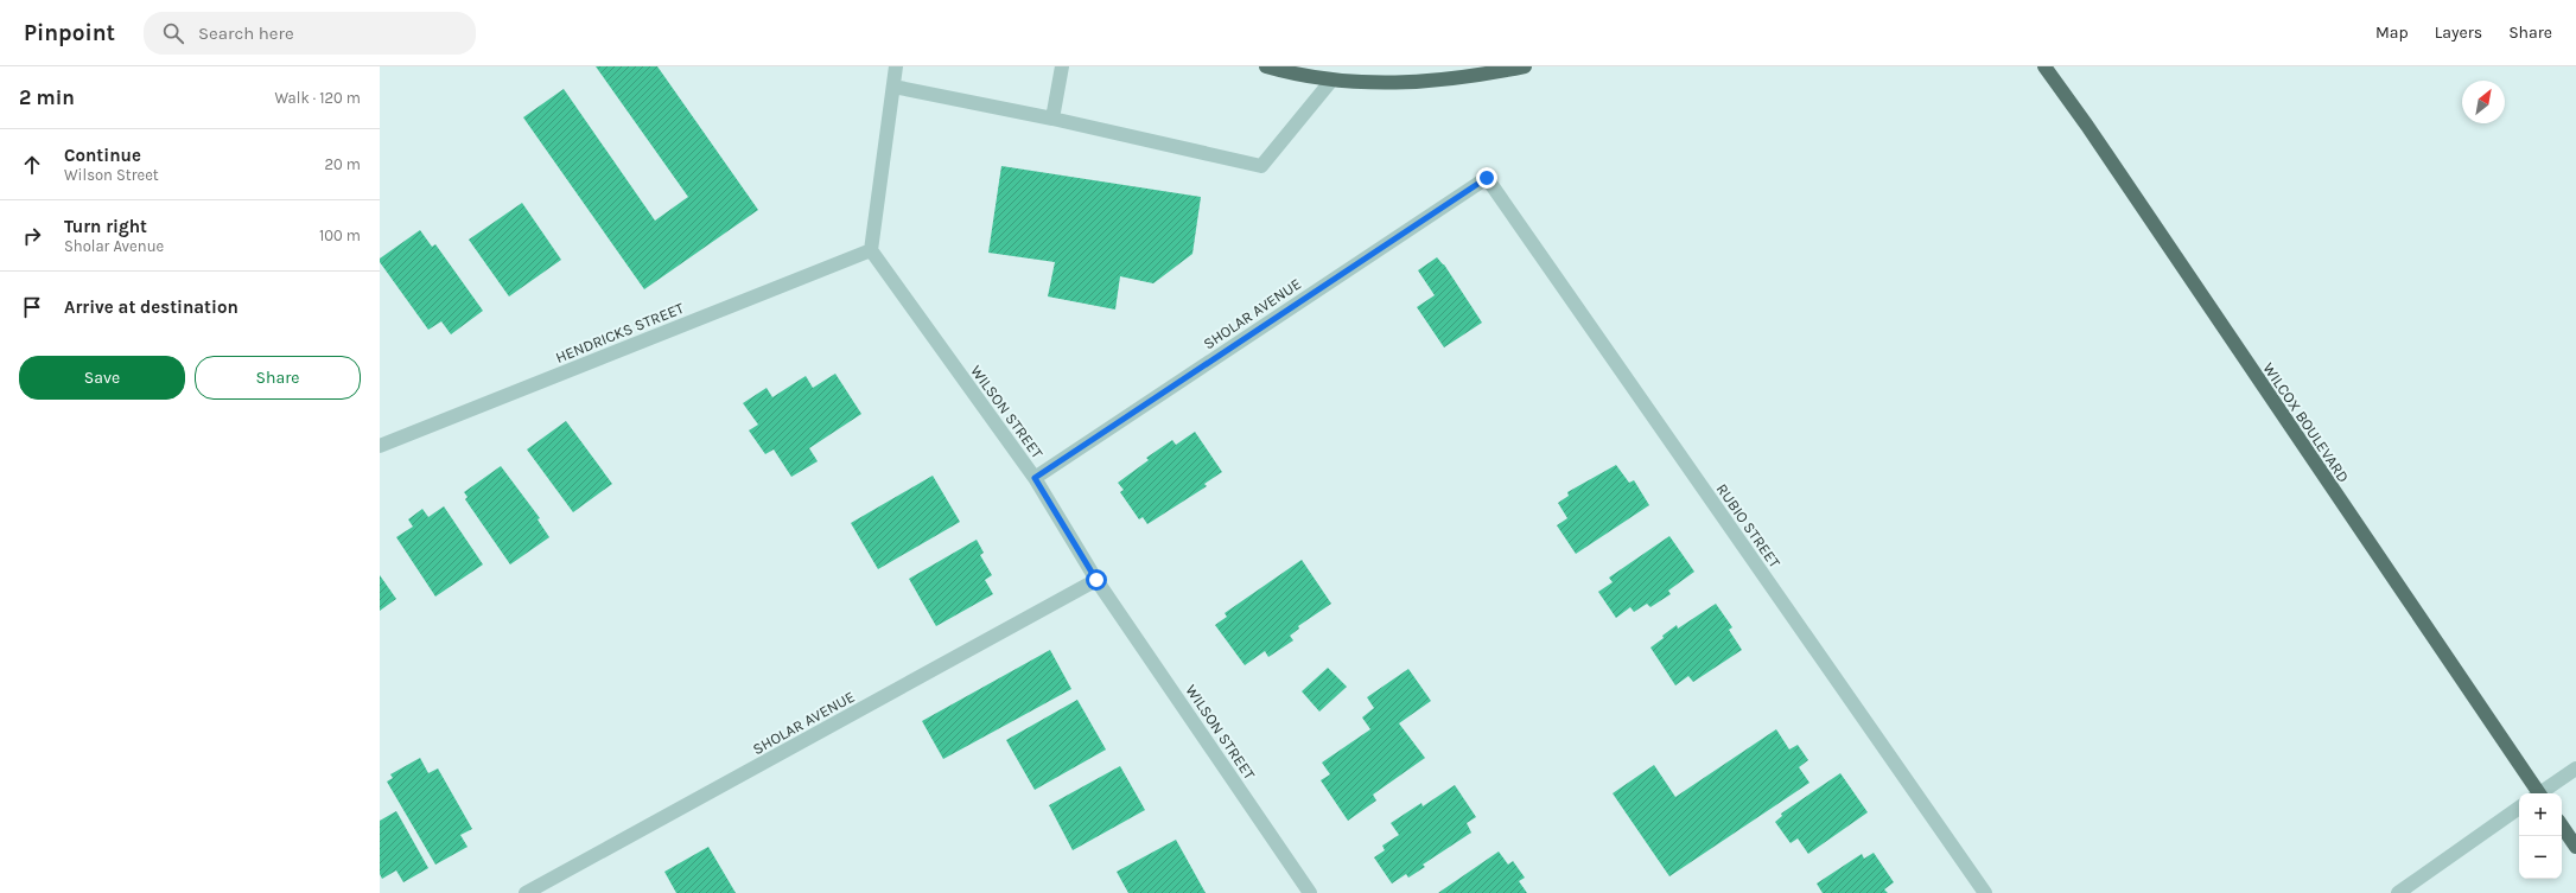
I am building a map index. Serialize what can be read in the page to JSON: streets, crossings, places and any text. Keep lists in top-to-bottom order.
{
  "streets": {
    "main road": ["WILCOX BOULEVARD"],
    "street": [
      "SHOLAR AVENUE",
      "HENDRICKS STREET",
      "WILSON STREET",
      "RUBIO STREET"
    ]
  },
  "crossings": [
    ["SHOLAR AVENUE", "WILSON STREET"],
    ["SHOLAR AVENUE", "RUBIO STREET"],
    ["HENDRICKS STREET", "WILSON STREET"]
  ],
  "north": "top right",
  "page": {
    "header": "Pinpoint",
    "search": "Search here",
    "nav": ["Map", "Layers", "Share"],
    "heading": ["2 min", "Walk · 120 m"],
    "list": [
      ["Continue", "Wilson Street", "20 m"],
      ["Turn right", "Sholar Avenue", "100 m"],
      "Arrive at destination"
    ],
    "buttons": ["Save", "Share"],
    "map_buttons": ["+", "−"]
  }
}
